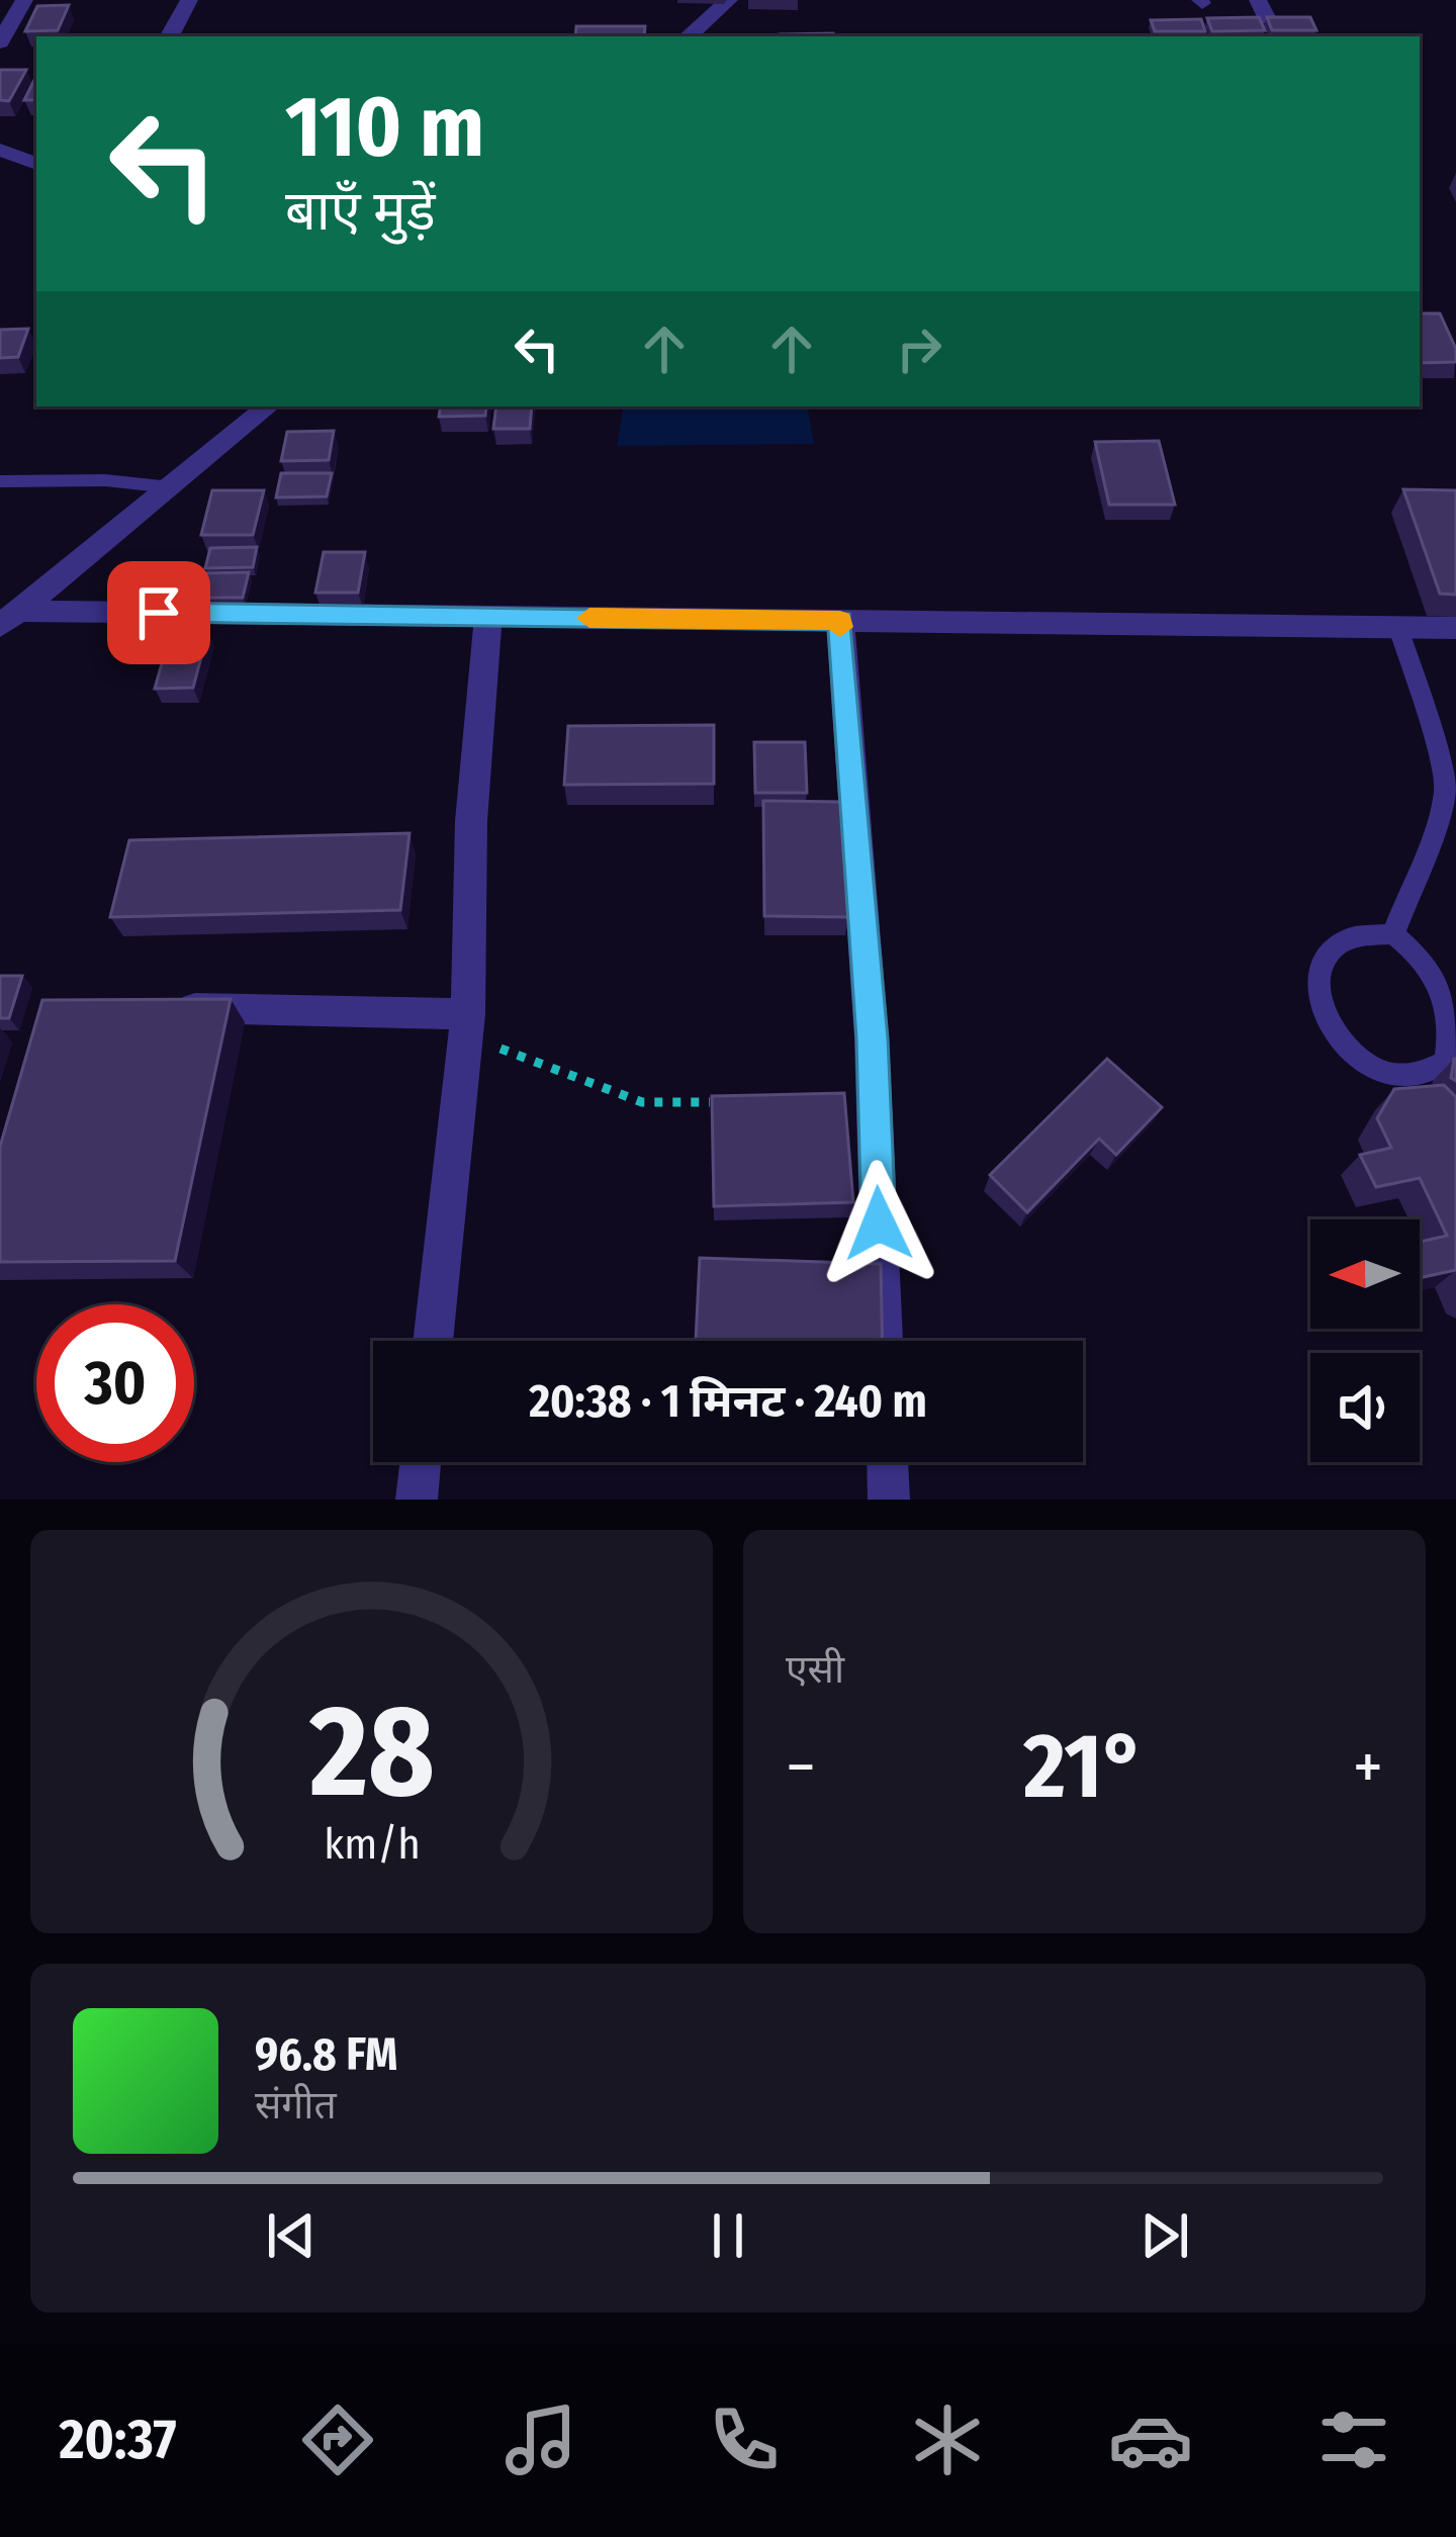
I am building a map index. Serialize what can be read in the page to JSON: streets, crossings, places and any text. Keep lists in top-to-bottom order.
{
  "north": "left",
  "page": {
    "turn": ["110 m", "बाएँ मुड़ें"],
    "limit": "30",
    "trip": "20:38 · 1 मिनट · 240 m",
    "tile": "एसी",
    "heat": ["−", "21°", "+"],
    "song": ["96.8 FM", "संगीत"],
    "tabs": "20:37",
    "gauge": ["28", "km/h"]
  }
}
